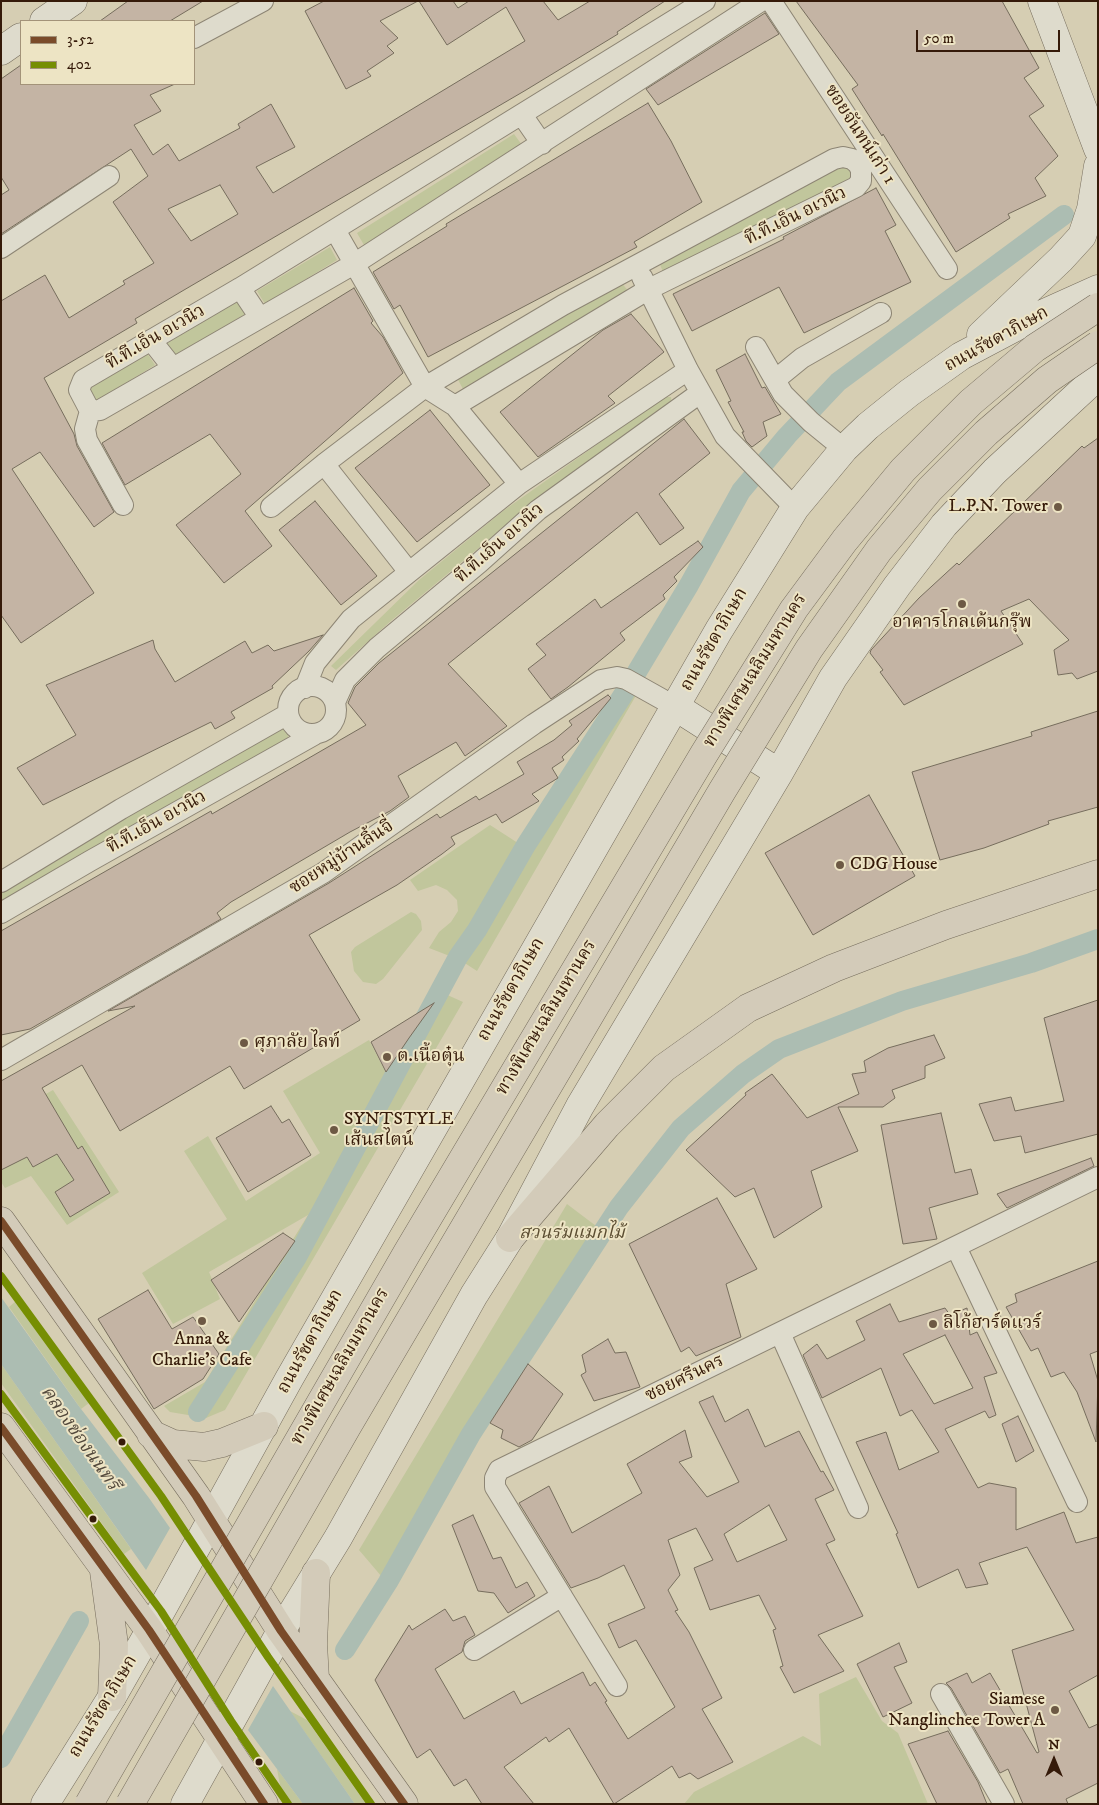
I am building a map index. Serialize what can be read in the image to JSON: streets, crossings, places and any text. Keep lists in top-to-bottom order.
{
  "streets": {
    "main road": ["ถนนรัชดาภิเษก", "ทางพิเศษเฉลิมมหานคร"],
    "street": [
      "ซอยจันทน์เก่า 1",
      "ที.ที.เอ็น อเวนิว",
      "ซอยหมู่บ้านลิ้นจี่",
      "ซอยศรีนคร"
    ]
  },
  "crossings": [
    ["ถนนรัชดาภิเษก", "ซอยหมู่บ้านลิ้นจี่"]
  ],
  "water": ["คลองช่องนนทรี"],
  "parks": ["สวนร่มแมกไม้"],
  "places": [
    "L.P.N. Tower",
    "อาคารโกลเด้นกรุ๊พ",
    "CDG House",
    "ศุภาลัย ไลท์",
    "ต.เนื้อตุ๋น",
    "SYNTSTYLE เส้นสไตน์",
    "Anna & Charlie's Cafe",
    "ลิโก้ฮาร์ดแวร์",
    "Siamese Nanglinchee Tower A"
  ],
  "lines": ["transit line 3-52", "transit line 402"],
  "legend": ["3-52", "402"],
  "scale_bar": "50 m",
  "north": "top"
}
